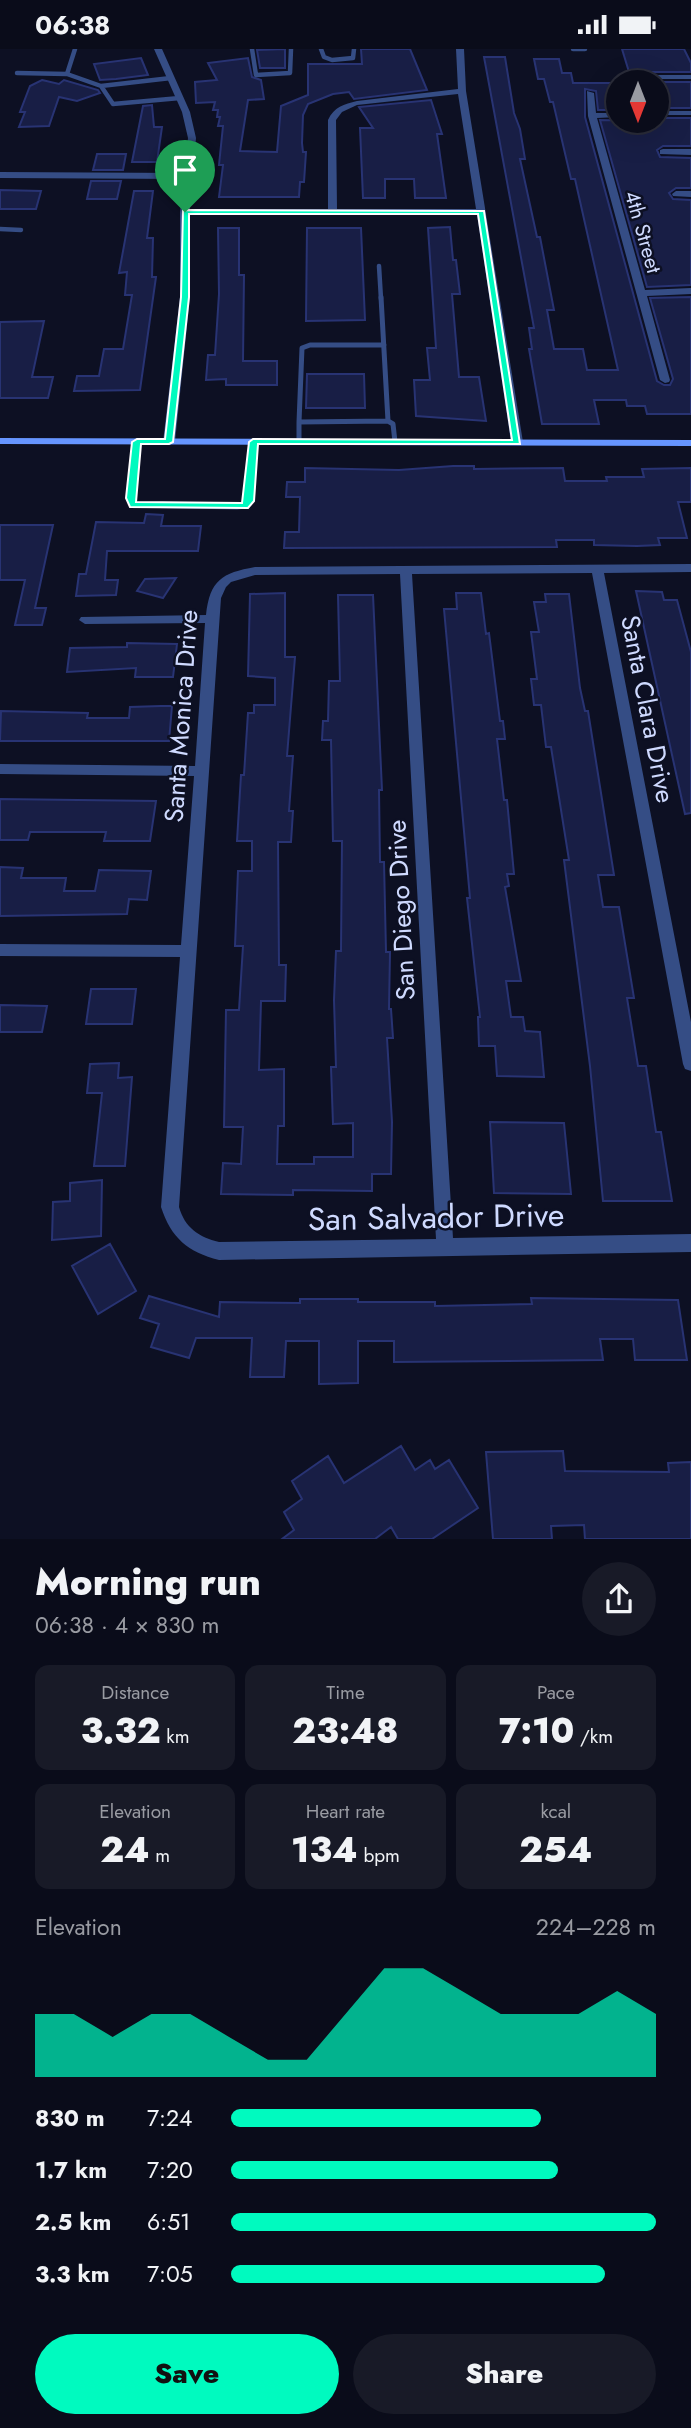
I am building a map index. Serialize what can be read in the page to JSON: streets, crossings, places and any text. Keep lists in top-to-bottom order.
{
  "streets": {
    "street": [
      "4th Street",
      "Santa Clara Drive",
      "Santa Monica Drive",
      "San Diego Drive",
      "San Salvador Drive"
    ]
  },
  "crossings": [
    ["Santa Clara Drive", "Santa Monica Drive"],
    ["Santa Monica Drive", "San Diego Drive"],
    ["Santa Monica Drive", "San Salvador Drive"],
    ["San Diego Drive", "San Salvador Drive"]
  ],
  "north": "bottom",
  "page": {
    "status": "06:38",
    "heading": ["Morning run", "06:38 · 4 × 830 m"],
    "stats": [
      ["Distance", "3.32 km"],
      ["Time", "23:48"],
      ["Pace", "7:10 /km"],
      ["Elevation", "24 m"],
      ["Heart rate", "134 bpm"],
      ["kcal", "254"]
    ],
    "chart": ["Elevation", "224–228 m"],
    "list": [
      {
        "name": "830 m",
        "note": "7:24"
      },
      {
        "name": "1.7 km",
        "note": "7:20"
      },
      {
        "name": "2.5 km",
        "note": "6:51"
      },
      {
        "name": "3.3 km",
        "note": "7:05"
      }
    ],
    "buttons": ["Save", "Share"]
  }
}
